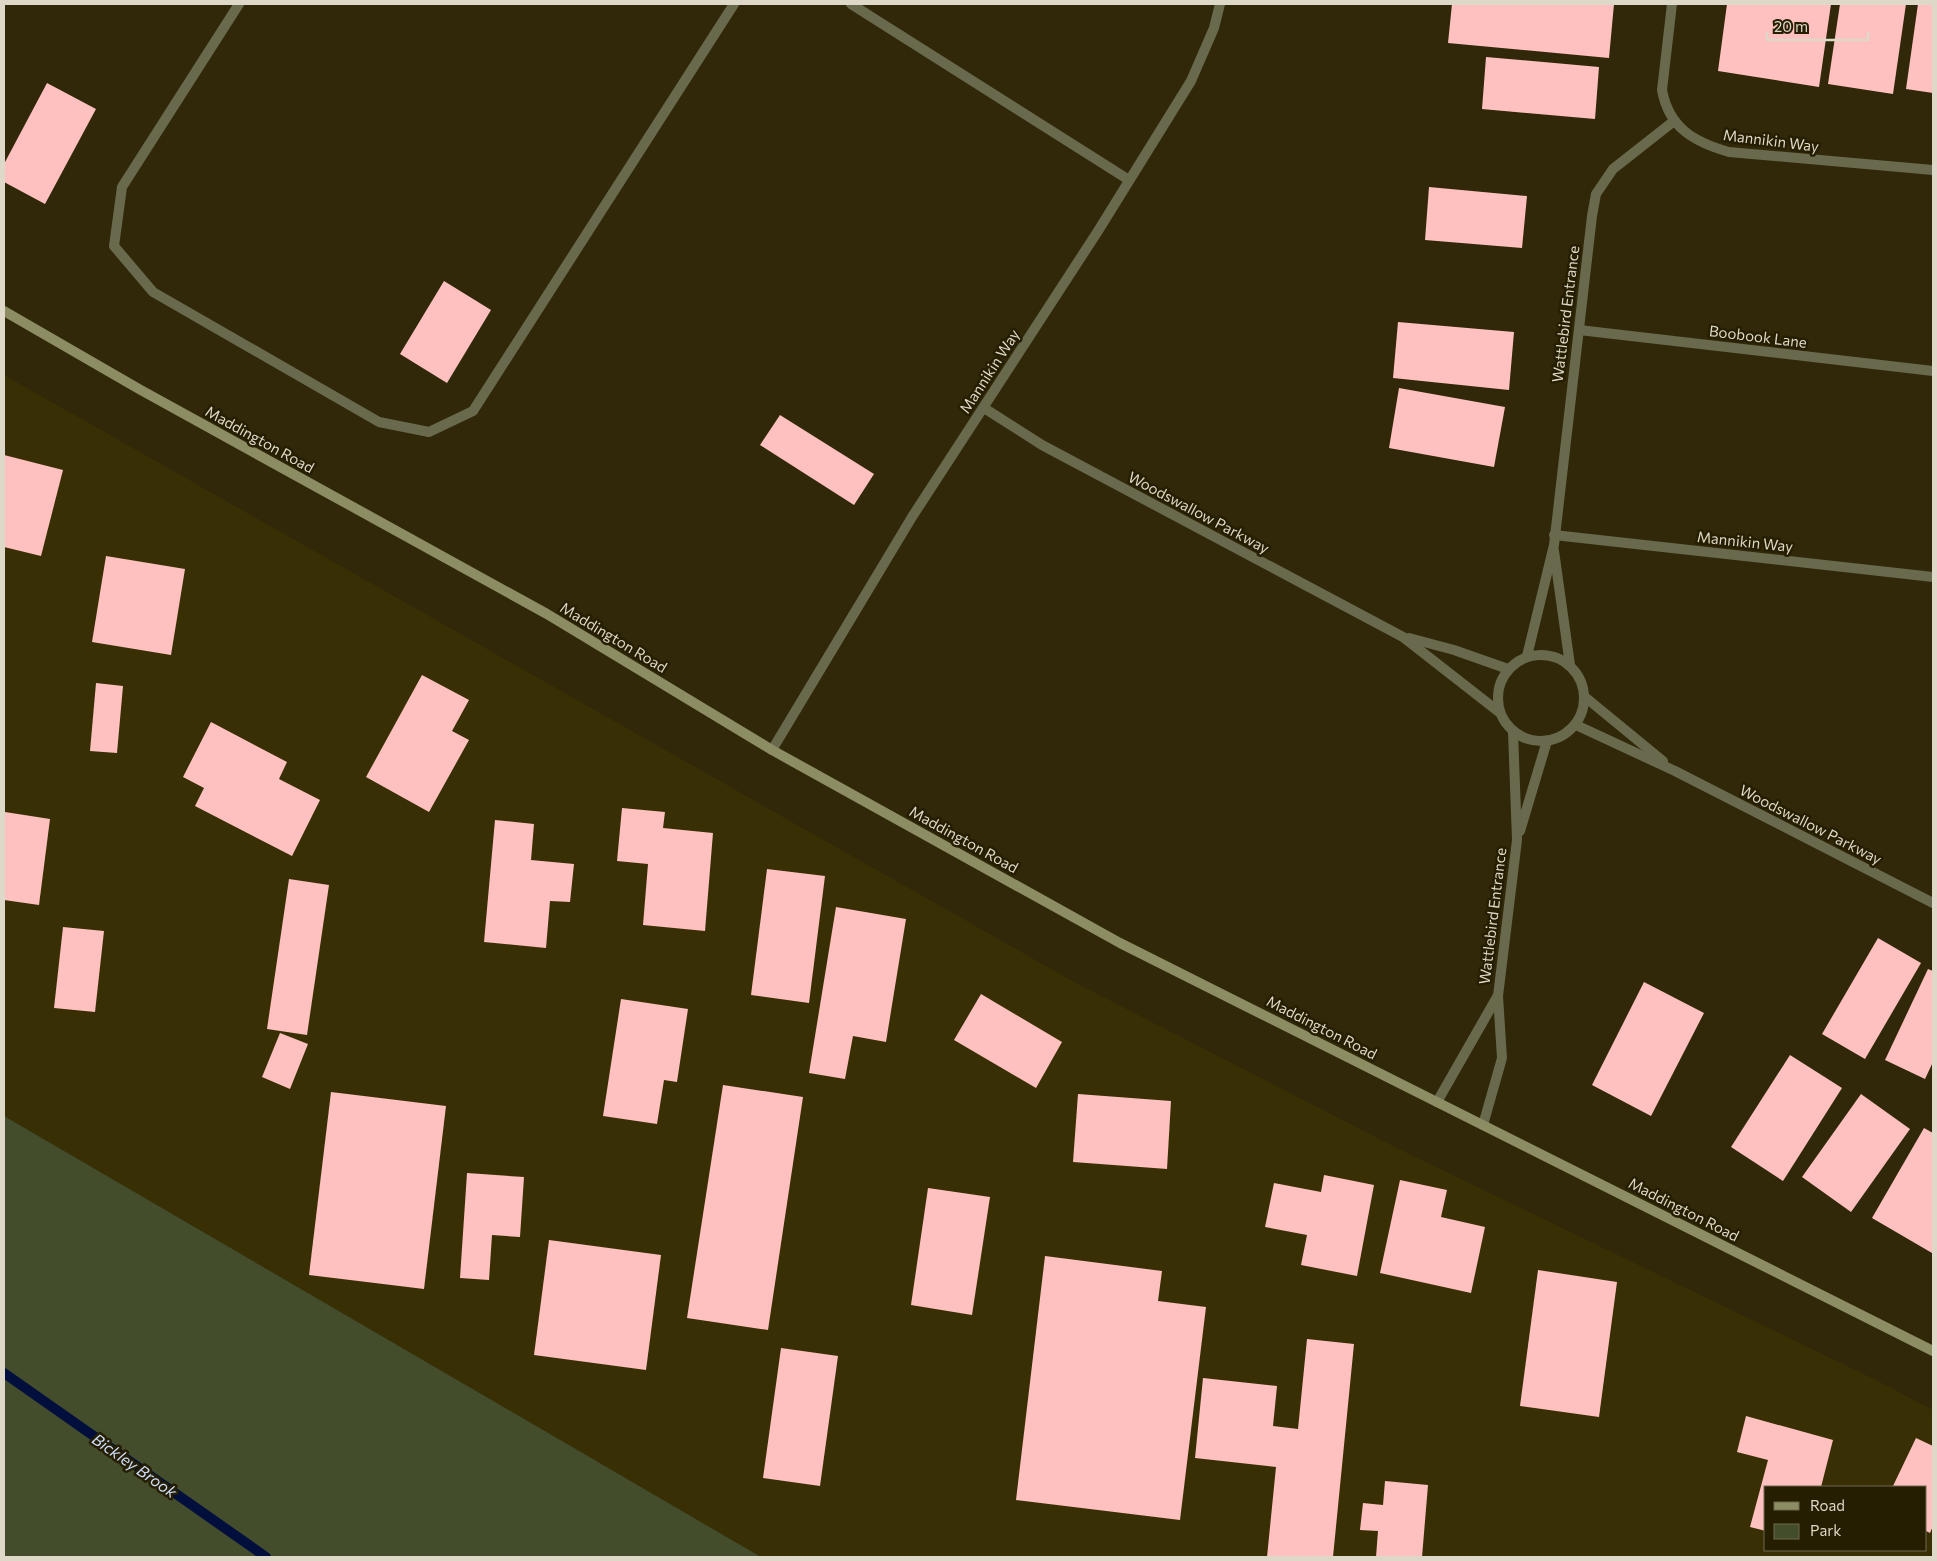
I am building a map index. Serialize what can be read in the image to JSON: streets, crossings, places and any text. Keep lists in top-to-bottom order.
{
  "streets": {
    "main road": ["Maddington Road"],
    "street": [
      "Mannikin Way",
      "Wattlebird Entrance",
      "Boobook Lane",
      "Woodswallow Parkway"
    ]
  },
  "crossings": [
    ["Mannikin Way", "Wattlebird Entrance"],
    ["Mannikin Way", "Maddington Road"],
    ["Mannikin Way", "Woodswallow Parkway"],
    ["Wattlebird Entrance", "Boobook Lane"],
    ["Wattlebird Entrance", "Maddington Road"],
    ["Wattlebird Entrance", "Woodswallow Parkway"]
  ],
  "water": ["Bickley Brook"],
  "legend": ["Road", "Park"],
  "scale_bar": "20 m"
}
